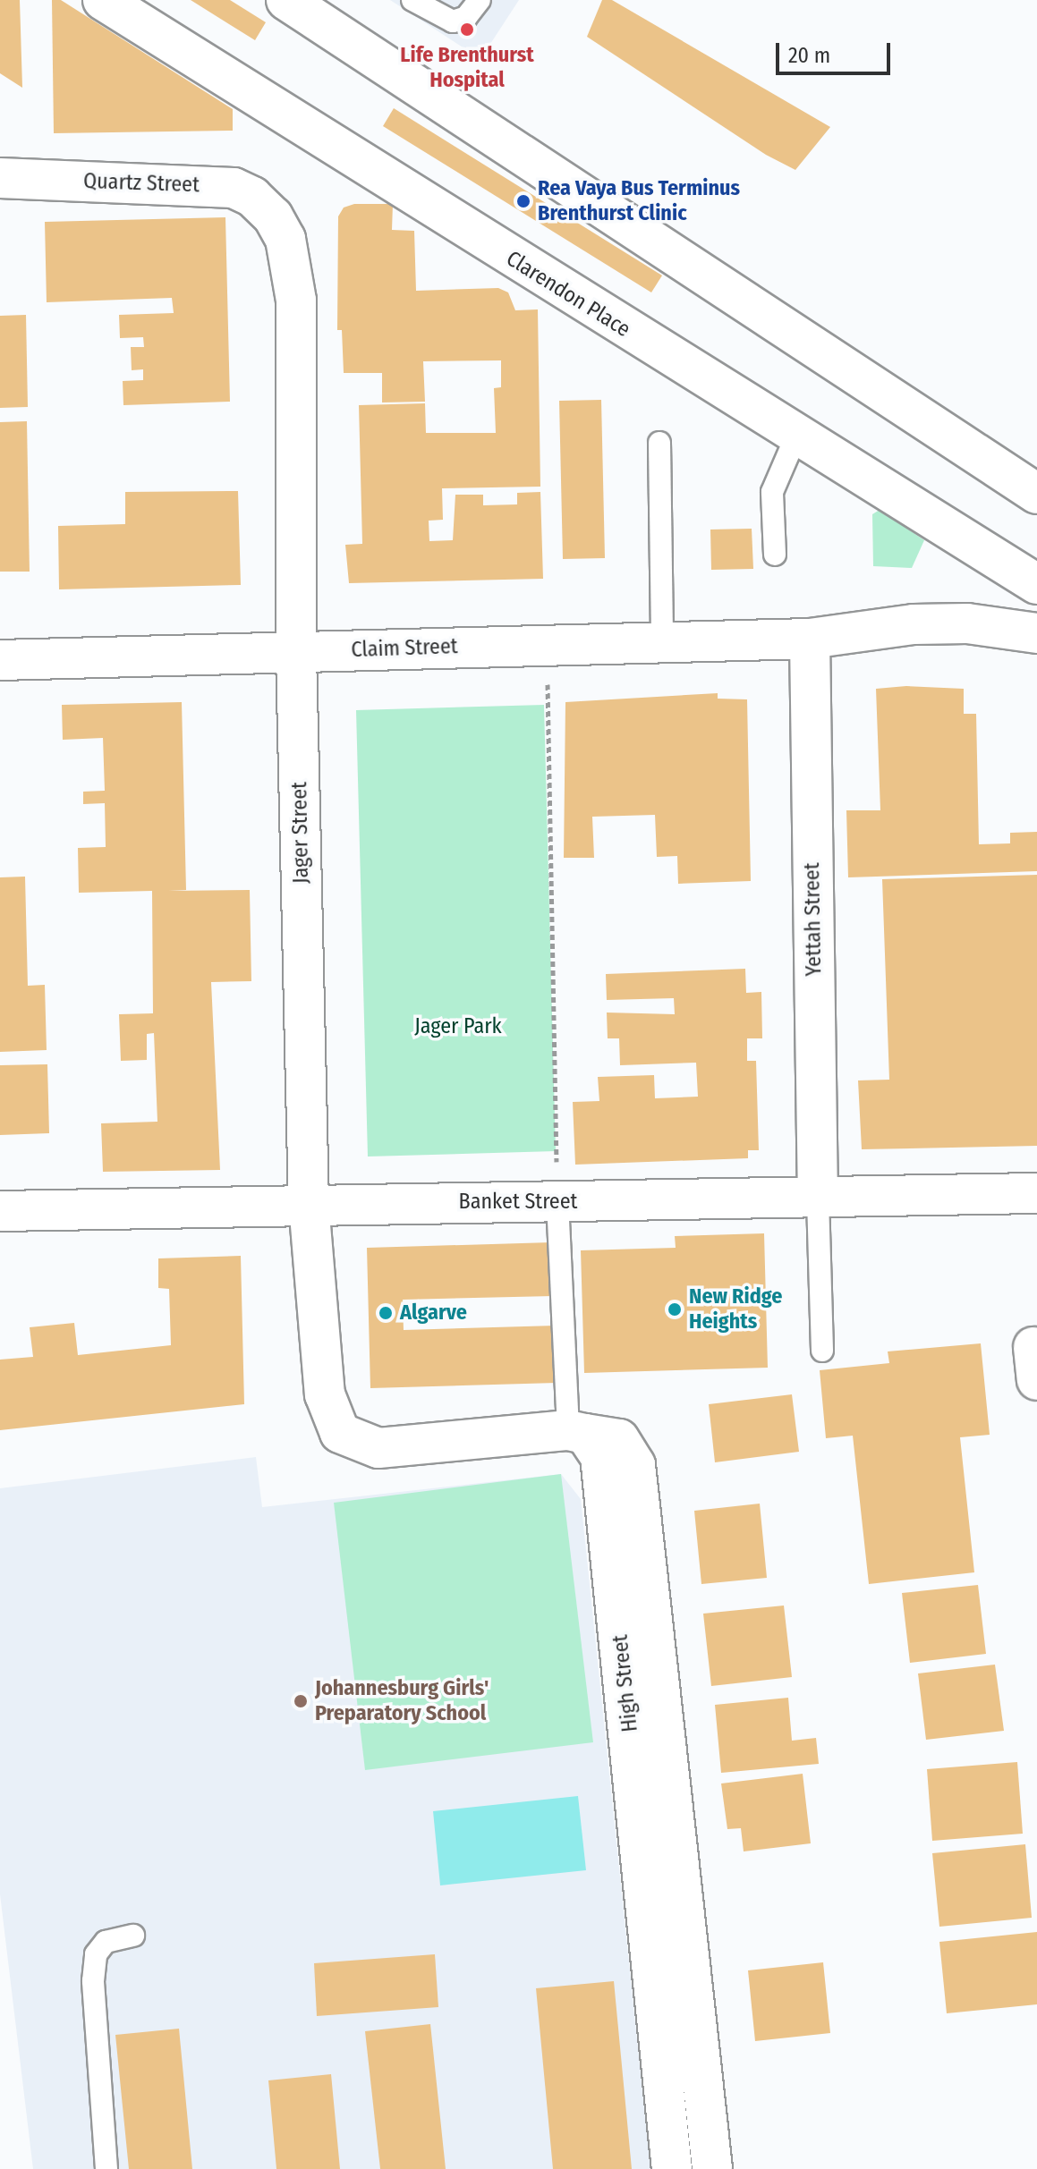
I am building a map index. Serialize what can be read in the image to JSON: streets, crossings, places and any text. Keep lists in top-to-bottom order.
{
  "streets": {
    "street": [
      "Quartz Street",
      "Clarendon Place",
      "Claim Street",
      "Jager Street",
      "Yettah Street",
      "Banket Street",
      "High Street"
    ]
  },
  "crossings": [
    ["Quartz Street", "Jager Street"],
    ["Claim Street", "Jager Street"],
    ["Claim Street", "Yettah Street"],
    ["Jager Street", "Banket Street"],
    ["Jager Street", "High Street"],
    ["Yettah Street", "Banket Street"]
  ],
  "parks": ["Jager Park"],
  "places": [
    "Life Brenthurst Hospital",
    "Rea Vaya Bus Terminus Brenthurst Clinic",
    "New Ridge Heights",
    "Algarve",
    "Johannesburg Girls' Preparatory School"
  ],
  "scale_bar": "20 m"
}
